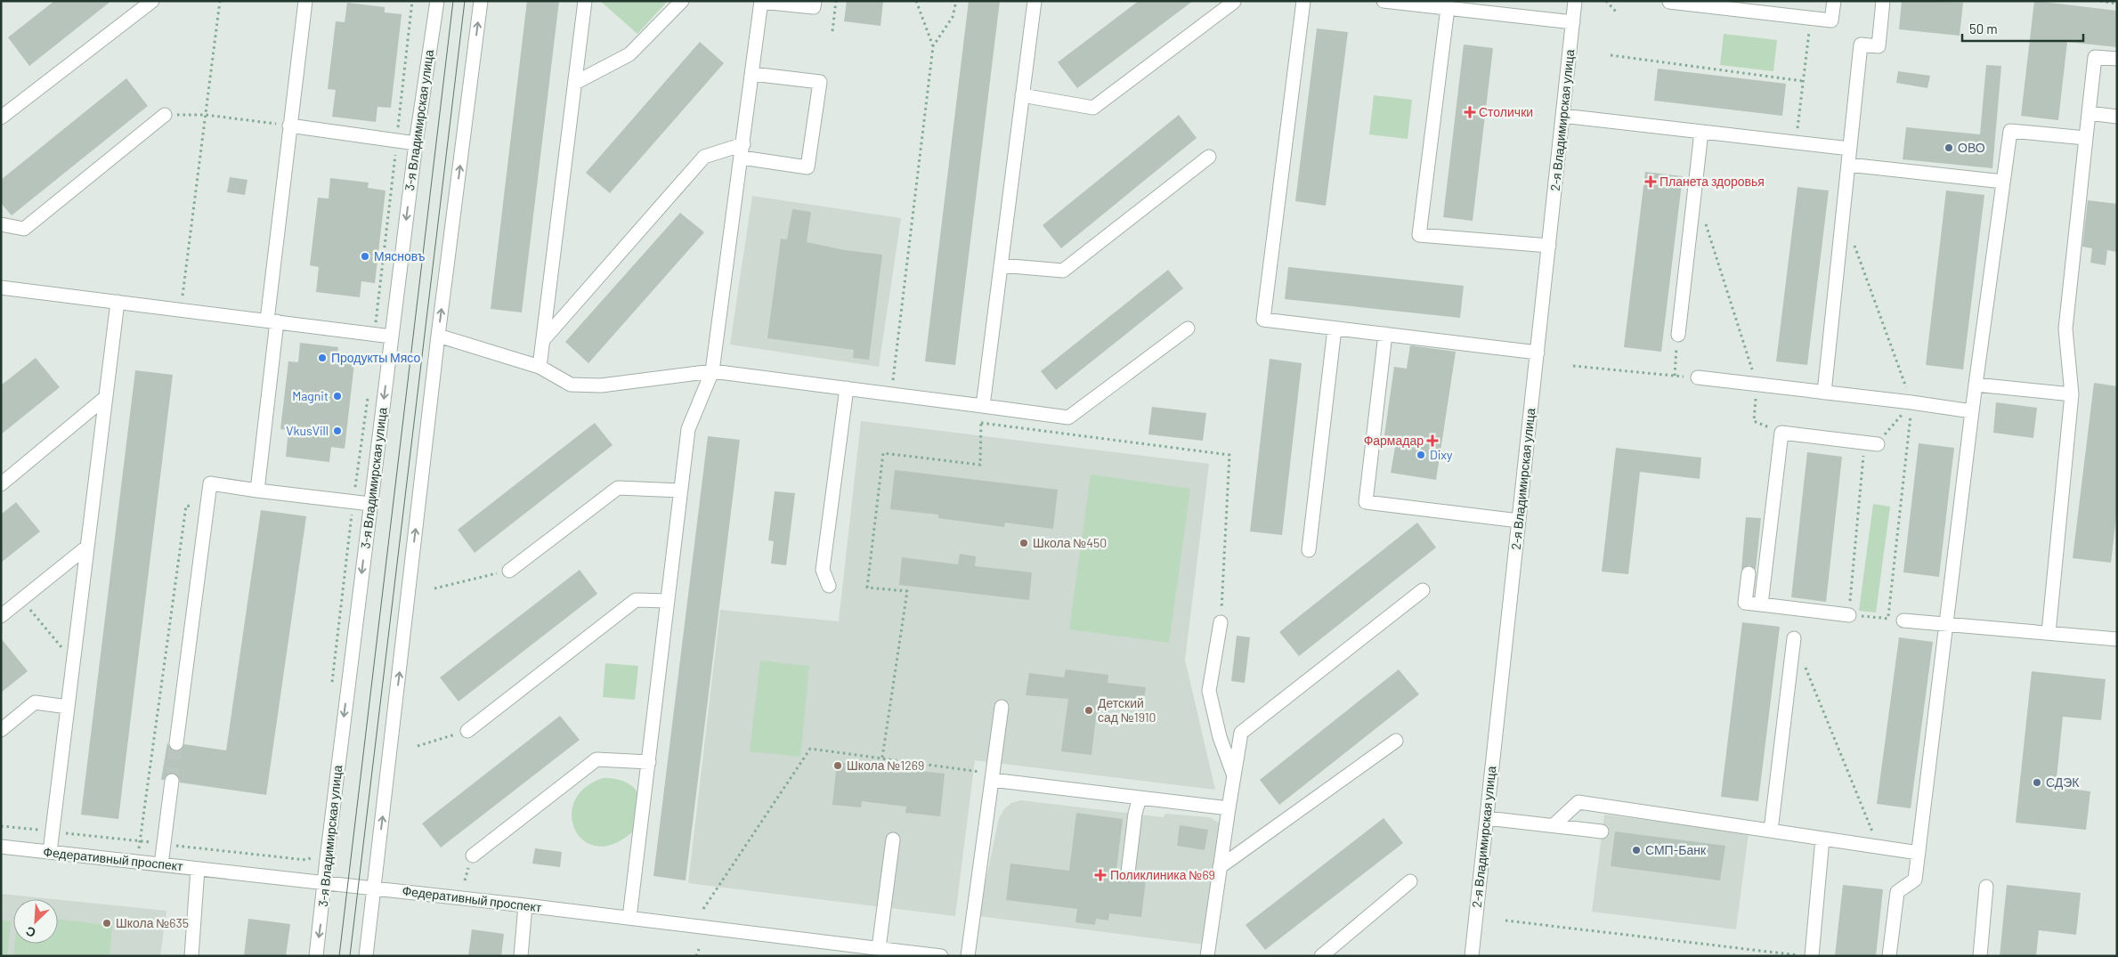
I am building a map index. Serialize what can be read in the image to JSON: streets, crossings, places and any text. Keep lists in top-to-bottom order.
{
  "streets": {
    "street": ["3-я Владимирская улица", "2-я Владимирская улица", "Федеративный проспект"]
  },
  "crossings": [
    ["3-я Владимирская улица", "Федеративный проспект"]
  ],
  "places": {
    "health": [
      "Столички",
      "Планета здоровья",
      "Фармадар",
      "Поликлиника №69"
    ],
    "other": [
      "ОВО",
      "Мясновъ",
      "Продукты Мясо",
      "Magnit",
      "VkusVill",
      "Dixy",
      "Школа №450",
      "Детский сад №1910",
      "Школа №1269",
      "СДЭК",
      "СМП-Банк",
      "Школа №635"
    ]
  },
  "scale_bar": "50 m",
  "north": "bottom left"
}
